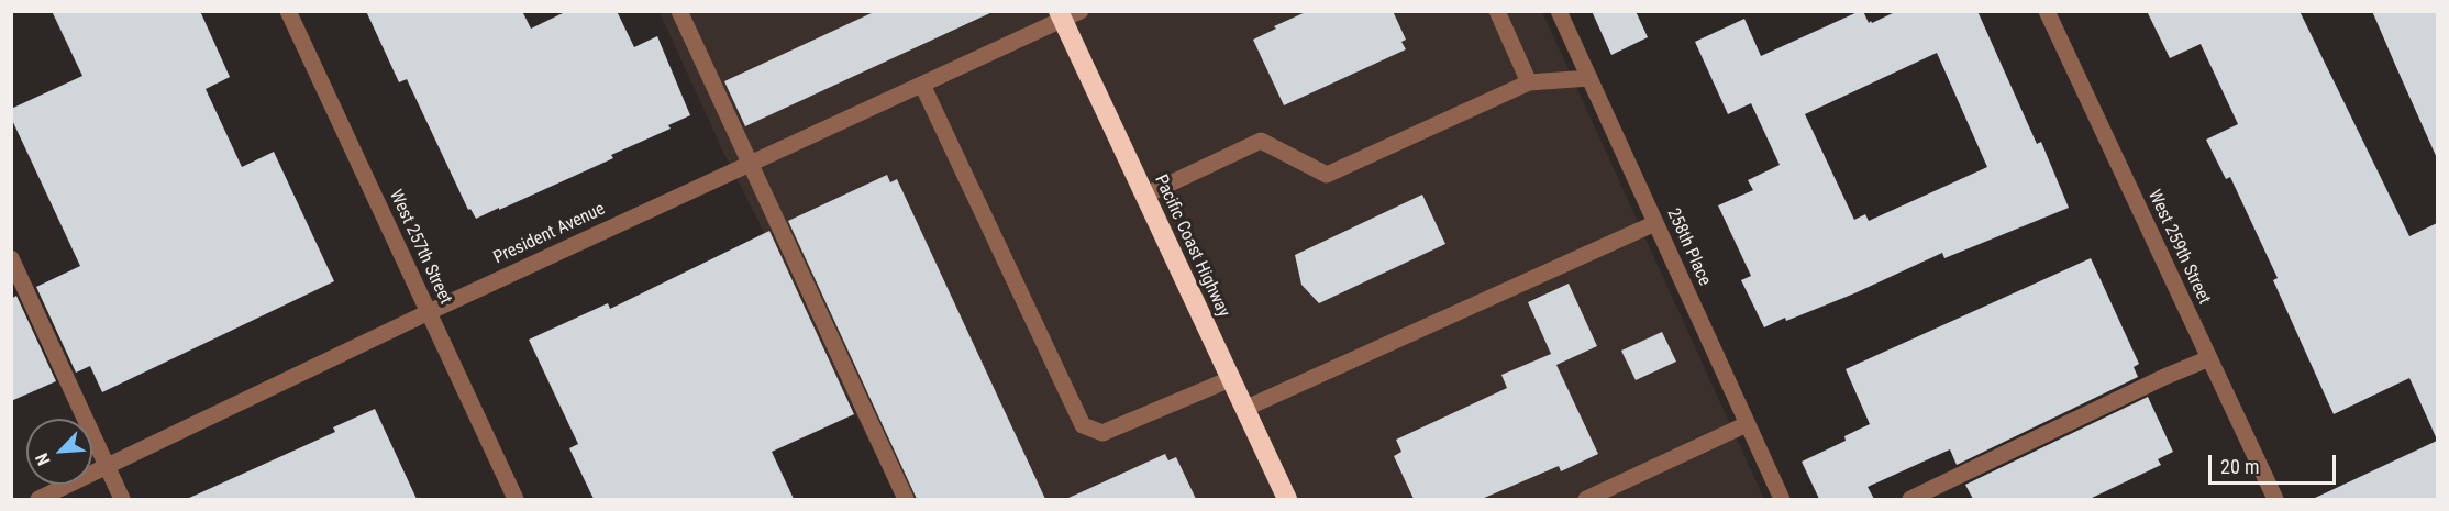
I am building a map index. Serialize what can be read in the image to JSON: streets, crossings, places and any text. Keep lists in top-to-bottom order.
{
  "streets": {
    "highway": ["Pacific Coast Highway"],
    "street": [
      "President Avenue",
      "West 257th Street",
      "258th Place",
      "West 259th Street"
    ]
  },
  "crossings": [
    ["President Avenue", "Pacific Coast Highway"],
    ["President Avenue", "West 257th Street"]
  ],
  "scale_bar": "20 m",
  "north": "bottom left"
}
